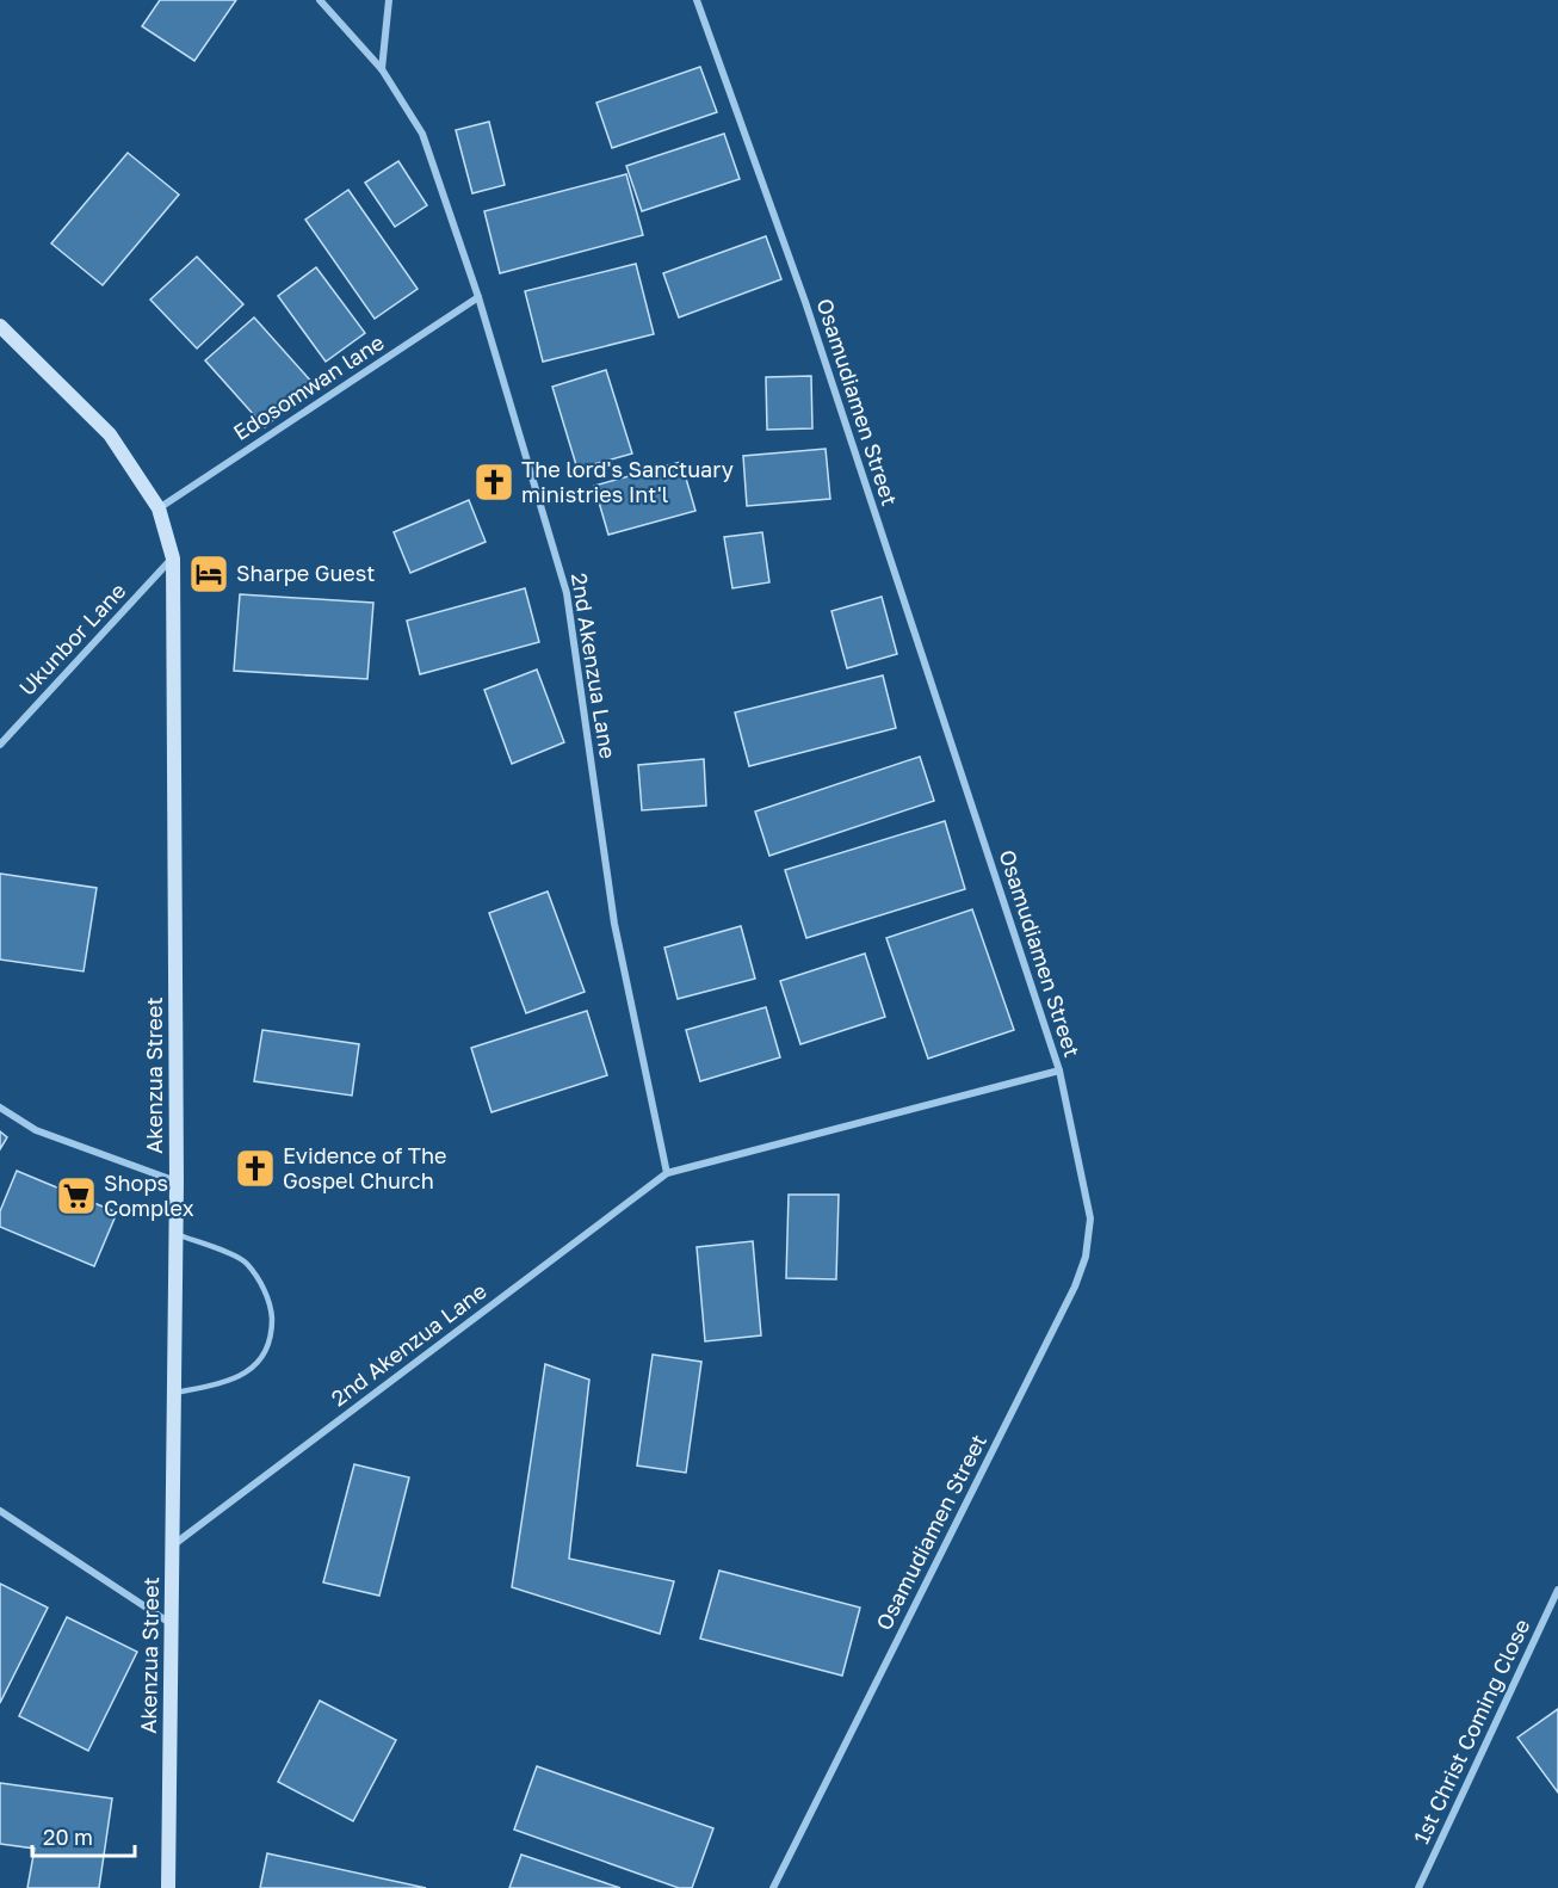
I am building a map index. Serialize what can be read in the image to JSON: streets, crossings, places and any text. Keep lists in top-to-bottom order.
{
  "streets": {
    "street": [
      "Edosomwan lane",
      "Osamudiamen Street",
      "Ukunbor Lane",
      "2nd Akenzua Lane",
      "Akenzua Street",
      "1st Christ Coming Close"
    ]
  },
  "crossings": [
    ["Edosomwan lane", "2nd Akenzua Lane"],
    ["Edosomwan lane", "Akenzua Street"],
    ["Osamudiamen Street", "2nd Akenzua Lane"],
    ["Ukunbor Lane", "Akenzua Street"],
    ["2nd Akenzua Lane", "Akenzua Street"]
  ],
  "places": {
    "church": ["The lord's Sanctuary ministries Int'l", "Evidence of The Gospel Church"],
    "hotel": ["Sharpe Guest"],
    "supermarket": ["Shops Complex"]
  },
  "scale_bar": "20 m"
}
